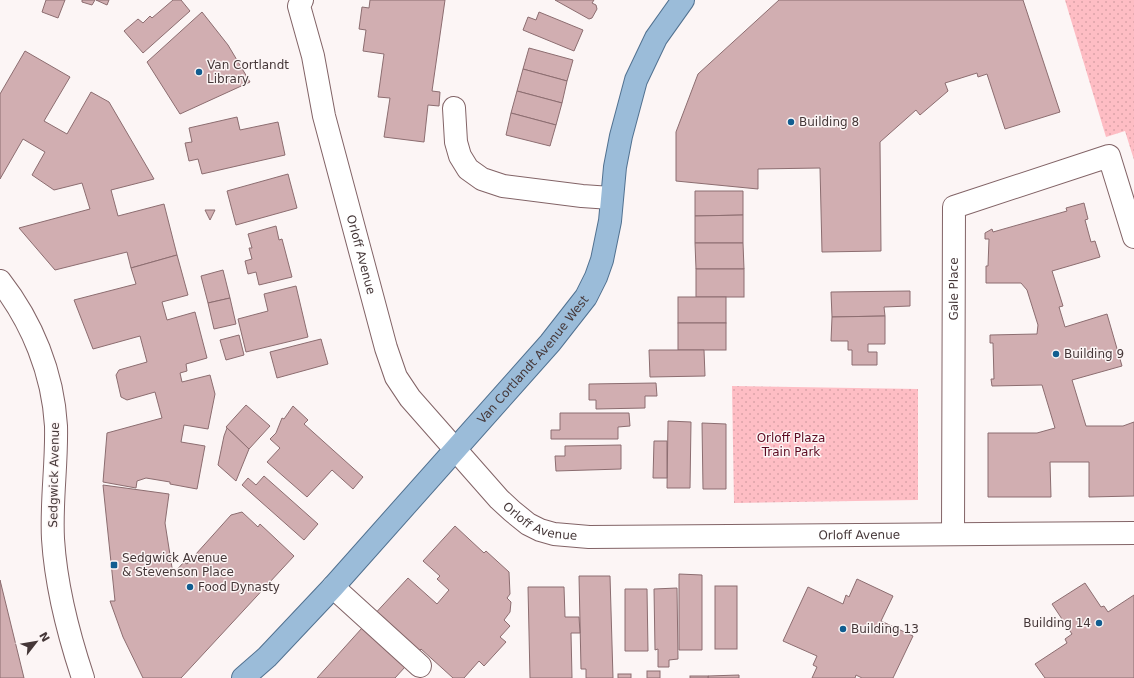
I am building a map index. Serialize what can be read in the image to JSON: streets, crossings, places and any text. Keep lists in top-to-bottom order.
{
  "streets": {
    "main road": ["Van Cortlandt Avenue West"],
    "street": ["Orloff Avenue", "Gale Place", "Sedgwick Avenue"]
  },
  "crossings": [
    ["Orloff Avenue", "Gale Place"],
    ["Orloff Avenue", "Van Cortlandt Avenue West"]
  ],
  "parks": ["Orloff Plaza Train Park"],
  "places": {
    "other": [
      "Van Cortlandt Library",
      "Building 8",
      "Building 9",
      "Food Dynasty",
      "Building 14",
      "Building 13"
    ],
    "transit": ["Sedgwick Avenue & Stevenson Place"]
  },
  "north": "top right"
}
